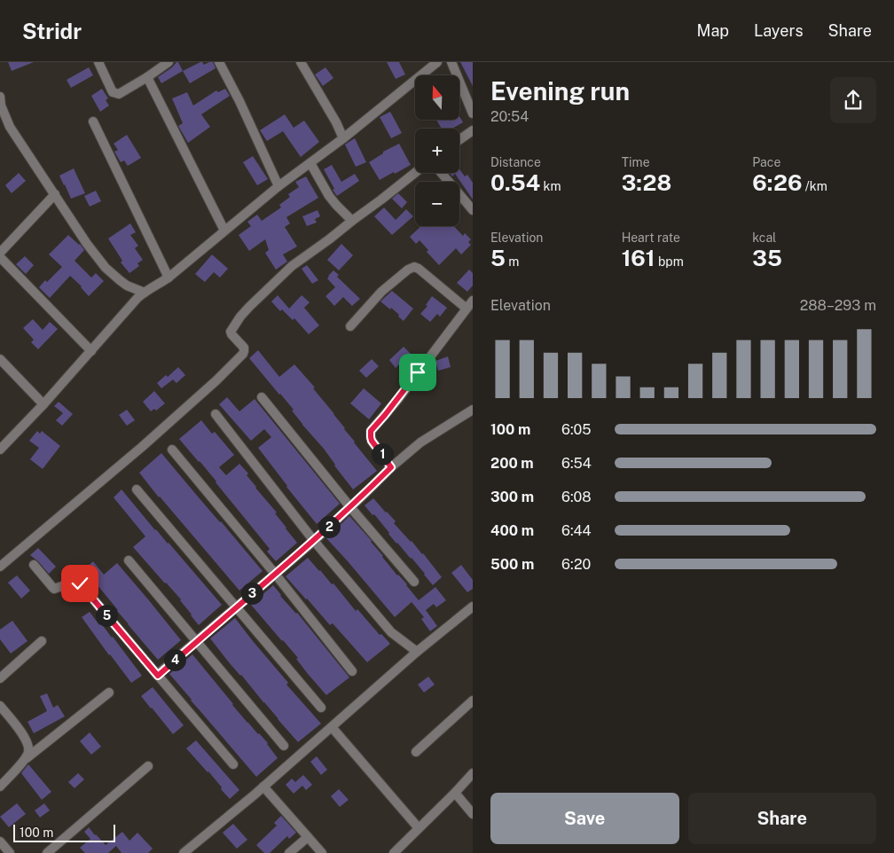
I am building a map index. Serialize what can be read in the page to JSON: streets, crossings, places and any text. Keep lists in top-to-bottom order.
{
  "scale_bar": "100 m",
  "north": "top",
  "page": {
    "header": "Stridr",
    "nav": ["Map", "Layers", "Share"],
    "heading": ["Evening run", "20:54"],
    "map_buttons": ["+", "−"],
    "stats": [
      ["Distance", "0.54 km"],
      ["Time", "3:28"],
      ["Pace", "6:26 /km"],
      ["Elevation", "5 m"],
      ["Heart rate", "161 bpm"],
      ["kcal", "35"]
    ],
    "chart": ["Elevation", "288–293 m"],
    "list": [
      {
        "name": "100 m",
        "note": "6:05"
      },
      {
        "name": "200 m",
        "note": "6:54"
      },
      {
        "name": "300 m",
        "note": "6:08"
      },
      {
        "name": "400 m",
        "note": "6:44"
      },
      {
        "name": "500 m",
        "note": "6:20"
      }
    ],
    "pins": [
      "1",
      "2",
      "3",
      "5",
      "4"
    ],
    "buttons": ["Save", "Share"],
    "scale": "100 m"
  }
}
